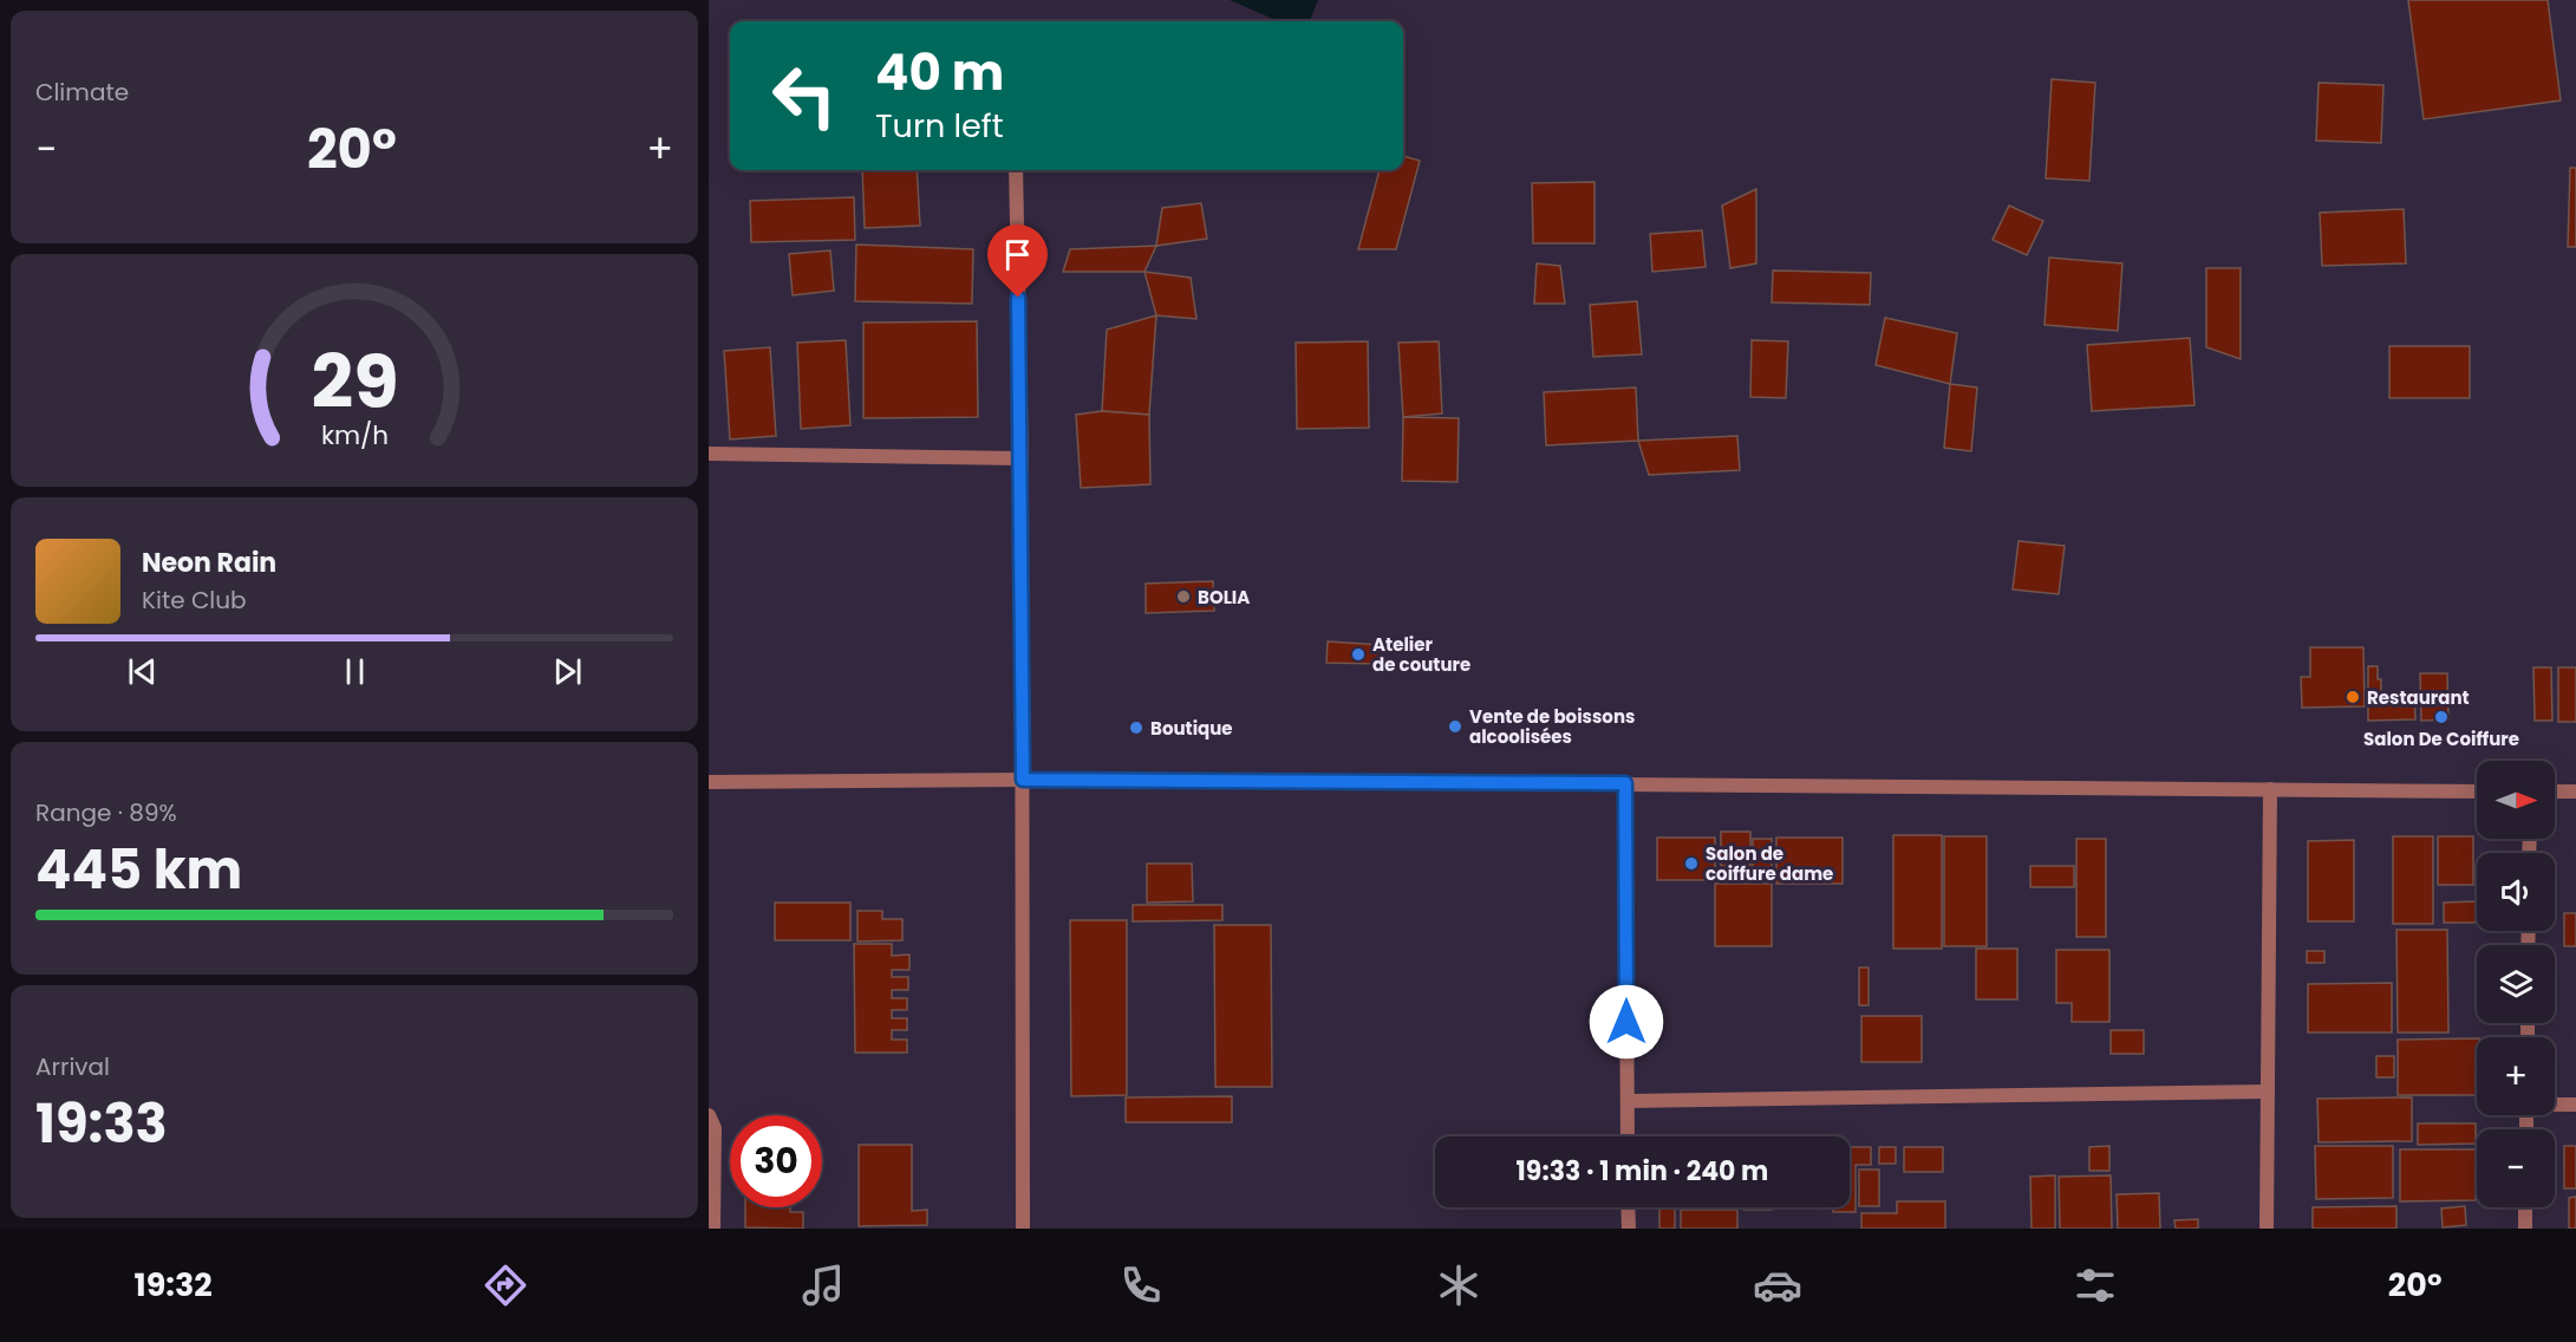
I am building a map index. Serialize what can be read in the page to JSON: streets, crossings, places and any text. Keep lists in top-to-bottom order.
{
  "places": [
    "BOLIA",
    "Atelier de couture",
    "Restaurant",
    "Salon De Coiffure",
    "Vente de boissons alcoolisées",
    "Boutique",
    "Salon de coiffure dame"
  ],
  "north": "right",
  "page": {
    "tile": [
      "Climate",
      ["Range · 89%", "445 km"],
      ["Arrival", "19:33"]
    ],
    "turn": ["40 m", "Turn left"],
    "heat": ["−", "20°", "+"],
    "song": ["Neon Rain", "Kite Club"],
    "map_buttons": ["+", "−"],
    "limit": "30",
    "trip": "19:33 · 1 min · 240 m",
    "tabs": ["19:32", "20°"],
    "gauge": ["29", "km/h"]
  }
}
